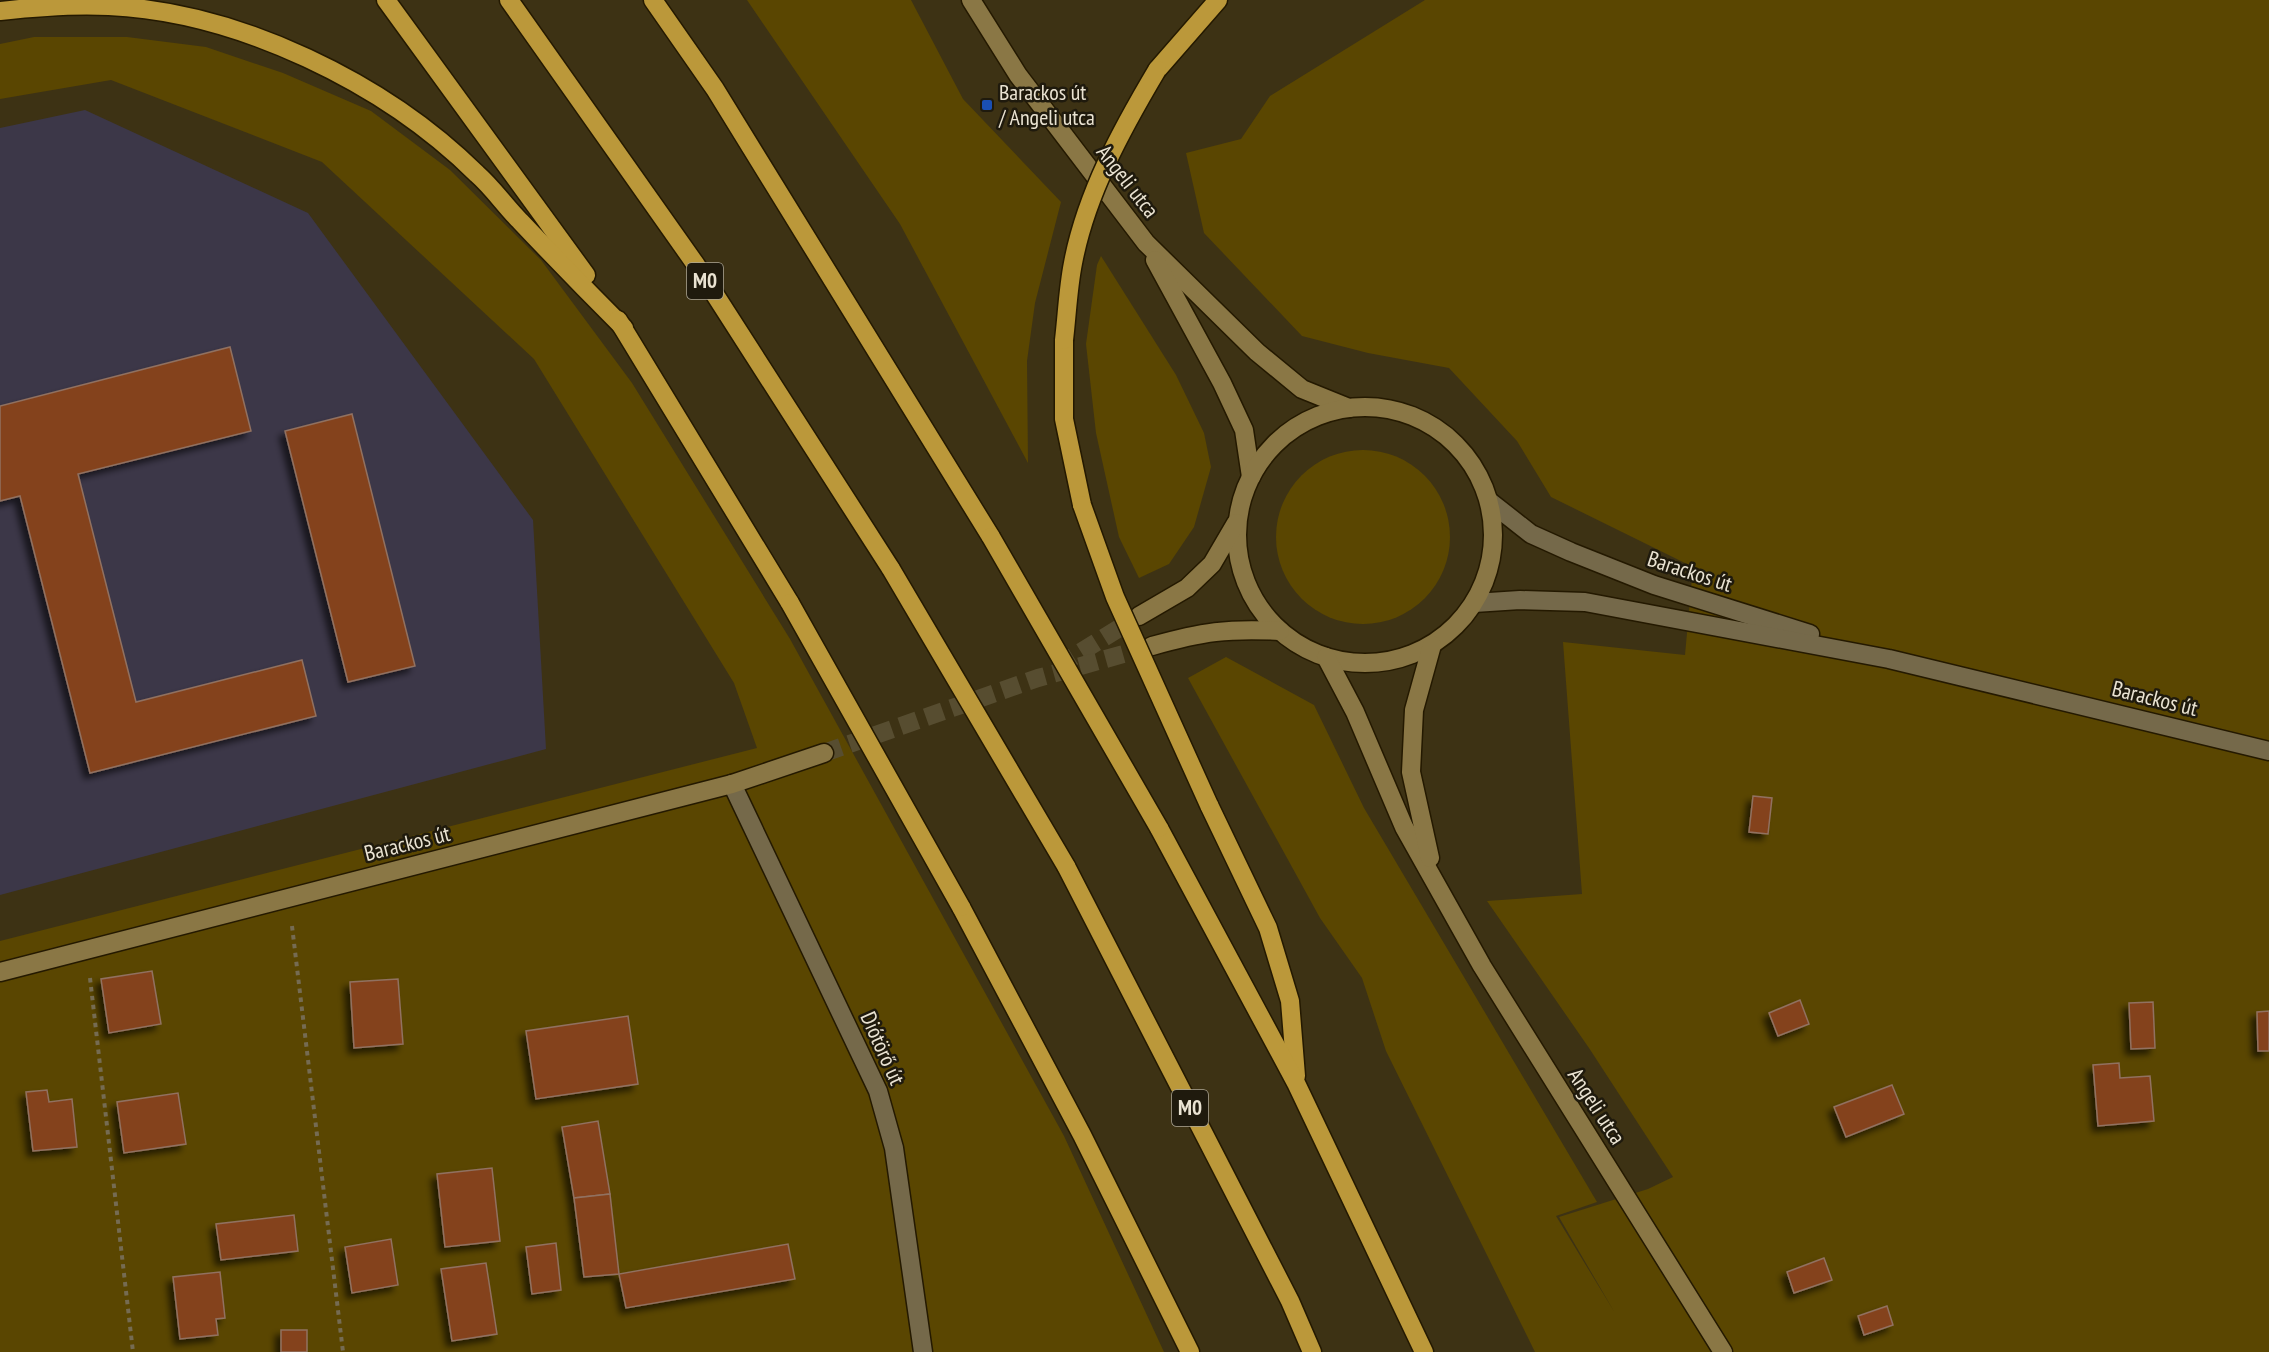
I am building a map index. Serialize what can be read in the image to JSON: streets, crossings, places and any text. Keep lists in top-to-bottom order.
{
  "streets": {
    "highway": ["M0"],
    "street": ["Angeli utca", "Barackos út", "Diótörő út"]
  },
  "crossings": [
    ["Barackos út", "Diótörő út"]
  ],
  "places": {
    "transit": ["Barackos út / Angeli utca"]
  }
}
